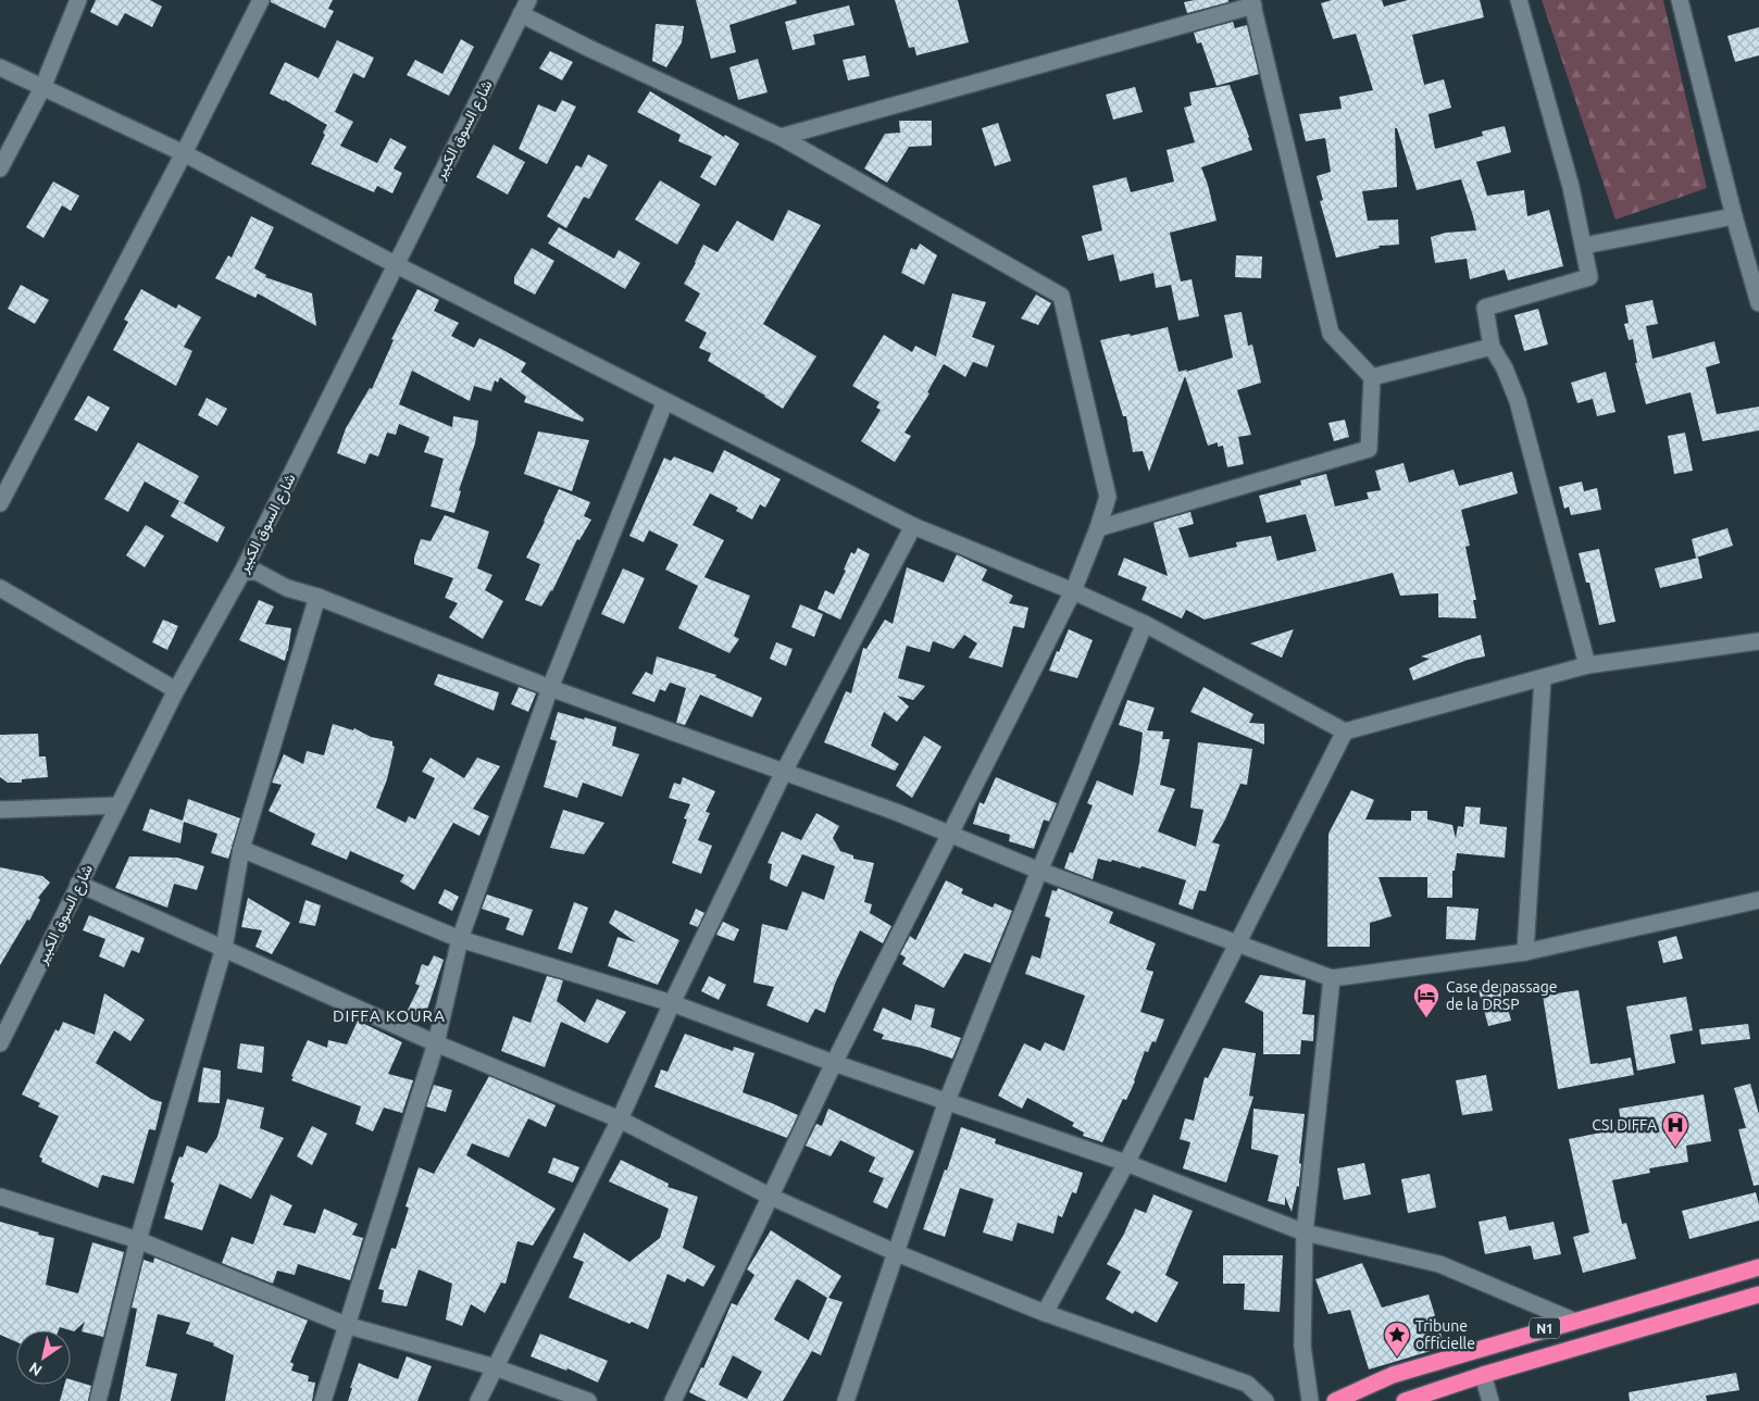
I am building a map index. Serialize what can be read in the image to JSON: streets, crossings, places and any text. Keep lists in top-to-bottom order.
{
  "streets": {
    "highway": ["N1"],
    "street": ["شارع السوق الكبير"]
  },
  "districts": ["DIFFA KOURA"],
  "places": {
    "hotel": ["Case de passage de la DRSP"],
    "hospital": ["CSI DIFFA"],
    "place": ["Tribune officielle"]
  },
  "north": "bottom left"
}
